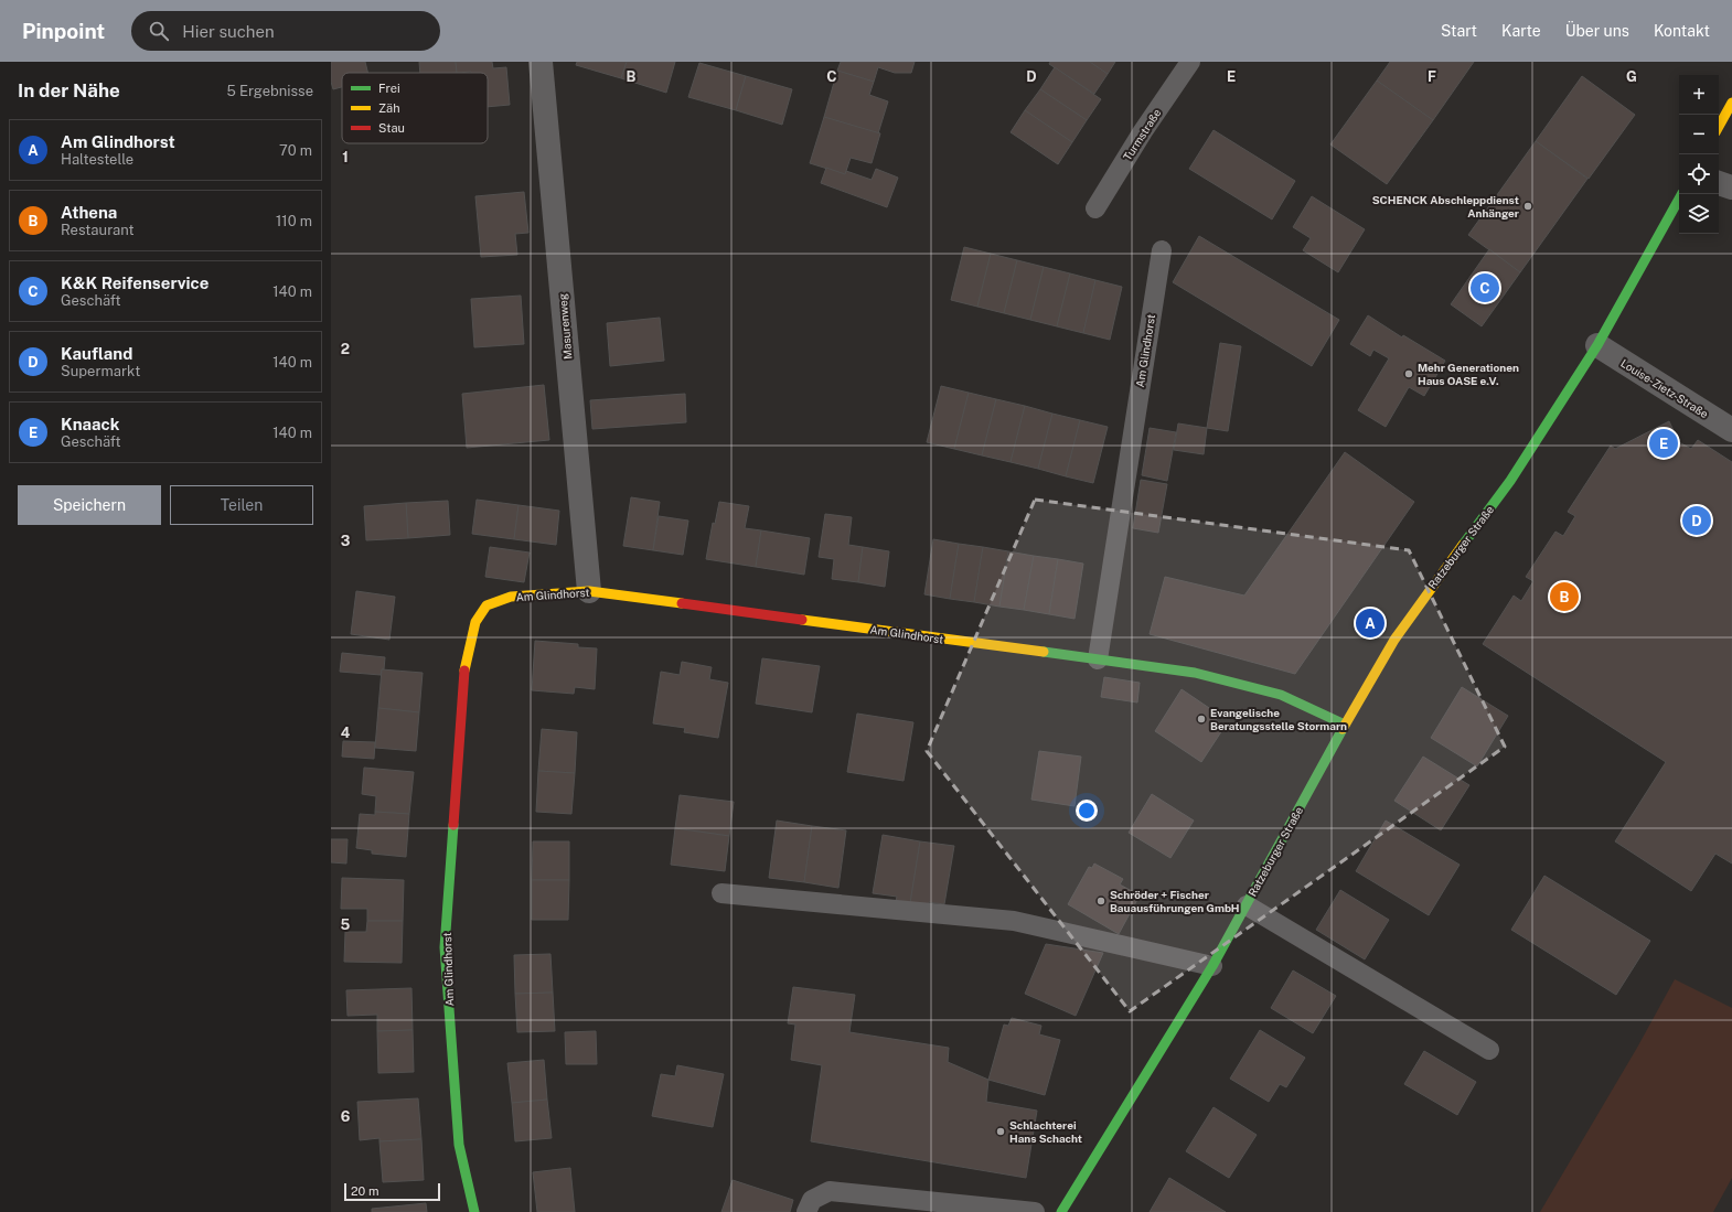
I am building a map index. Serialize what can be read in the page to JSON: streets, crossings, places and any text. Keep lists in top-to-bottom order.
{
  "streets": {
    "street": [
      "Masurenweg",
      "Am Glindhorst",
      "Louise-Zietz-Straße",
      "Ratzeburger Straße"
    ],
    "lane": ["Turmstraße"]
  },
  "crossings": [
    ["Masurenweg", "Am Glindhorst"],
    ["Am Glindhorst", "Ratzeburger Straße"],
    ["Louise-Zietz-Straße", "Ratzeburger Straße"]
  ],
  "places": [
    "SCHENCK Abschleppdienst Anhänger",
    "Mehr Generationen Haus OASE e.V.",
    "Evangelische Beratungsstelle Stormarn",
    "Schröder + Fischer Bauausführungen GmbH",
    "Schlachterei Hans Schacht"
  ],
  "legend": ["Frei", "Zäh", "Stau"],
  "scale_bar": "20 m",
  "page": {
    "header": "Pinpoint",
    "search": "Hier suchen",
    "nav": [
      "Start",
      "Karte",
      "Über uns",
      "Kontakt"
    ],
    "heading": ["In der Nähe", "5 Ergebnisse"],
    "map_buttons": ["+", "−"],
    "list": [
      {
        "mark": "A",
        "name": "Am Glindhorst",
        "note": "Haltestelle",
        "value": "70 m"
      },
      {
        "mark": "B",
        "name": "Athena",
        "note": "Restaurant",
        "value": "110 m"
      },
      {
        "mark": "C",
        "name": "K&K Reifenservice",
        "note": "Geschäft",
        "value": "140 m"
      },
      {
        "mark": "D",
        "name": "Kaufland",
        "note": "Supermarkt",
        "value": "140 m"
      },
      {
        "mark": "E",
        "name": "Knaack",
        "note": "Geschäft",
        "value": "140 m"
      }
    ],
    "pins": [
      "C",
      "E",
      "D",
      "B",
      "A"
    ],
    "buttons": ["Speichern", "Teilen"],
    "scale": "20 m"
  },
  "grid": {
    "columns": [
      "B",
      "C",
      "D",
      "E",
      "F",
      "G"
    ],
    "rows": [
      "1",
      "2",
      "3",
      "4",
      "5",
      "6"
    ]
  }
}
